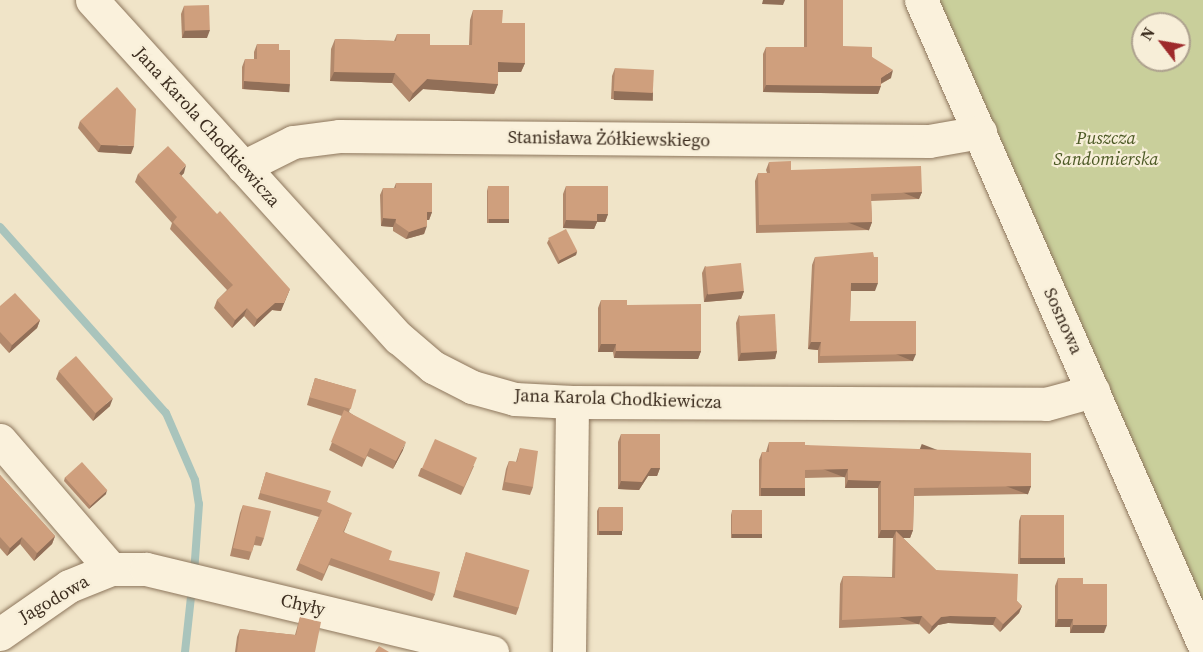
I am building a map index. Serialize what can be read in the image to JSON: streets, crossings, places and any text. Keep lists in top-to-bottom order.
{
  "streets": {
    "street": [
      "Jana Karola Chodkiewicza",
      "Stanisława Żółkiewskiego",
      "Sosnowa",
      "Jagodowa",
      "Chyły"
    ]
  },
  "crossings": [
    ["Jana Karola Chodkiewicza", "Stanisława Żółkiewskiego"],
    ["Jana Karola Chodkiewicza", "Sosnowa"],
    ["Stanisława Żółkiewskiego", "Sosnowa"],
    ["Jagodowa", "Chyły"]
  ],
  "parks": ["Puszcza Sandomierska"],
  "north": "top left"
}
